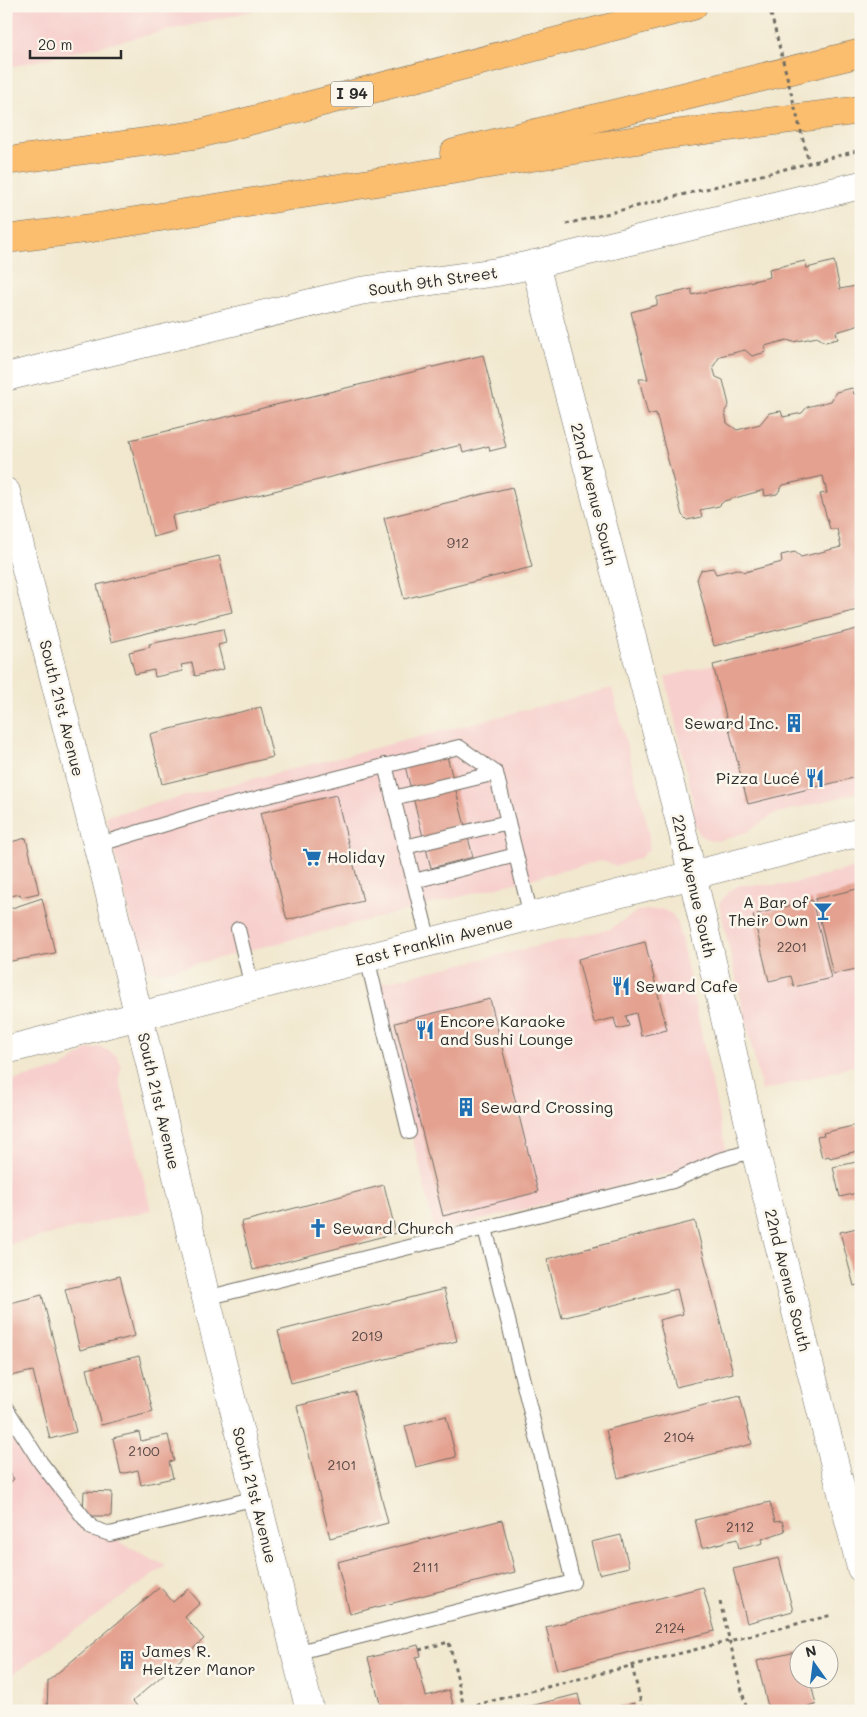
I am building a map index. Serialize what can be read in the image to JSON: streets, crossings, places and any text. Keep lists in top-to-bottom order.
{
  "streets": {
    "highway": ["I 94"],
    "street": [
      "South 9th Street",
      "22nd Avenue South",
      "South 21st Avenue",
      "East Franklin Avenue"
    ]
  },
  "crossings": [
    ["South 9th Street", "22nd Avenue South"],
    ["22nd Avenue South", "East Franklin Avenue"],
    ["South 21st Avenue", "East Franklin Avenue"]
  ],
  "places": {
    "building": ["Seward Inc.", "Seward Crossing", "James R. Heltzer Manor"],
    "restaurant": ["Pizza Lucé", "Seward Cafe", "Encore Karaoke and Sushi Lounge"],
    "supermarket": ["Holiday"],
    "bar": ["A Bar of Their Own"],
    "church": ["Seward Church"]
  },
  "house_numbers": [
    "912",
    "2201",
    "2019",
    "2104",
    "2100",
    "2101",
    "2112",
    "2111",
    "2124"
  ],
  "scale_bar": "20 m",
  "north": "top"
}
